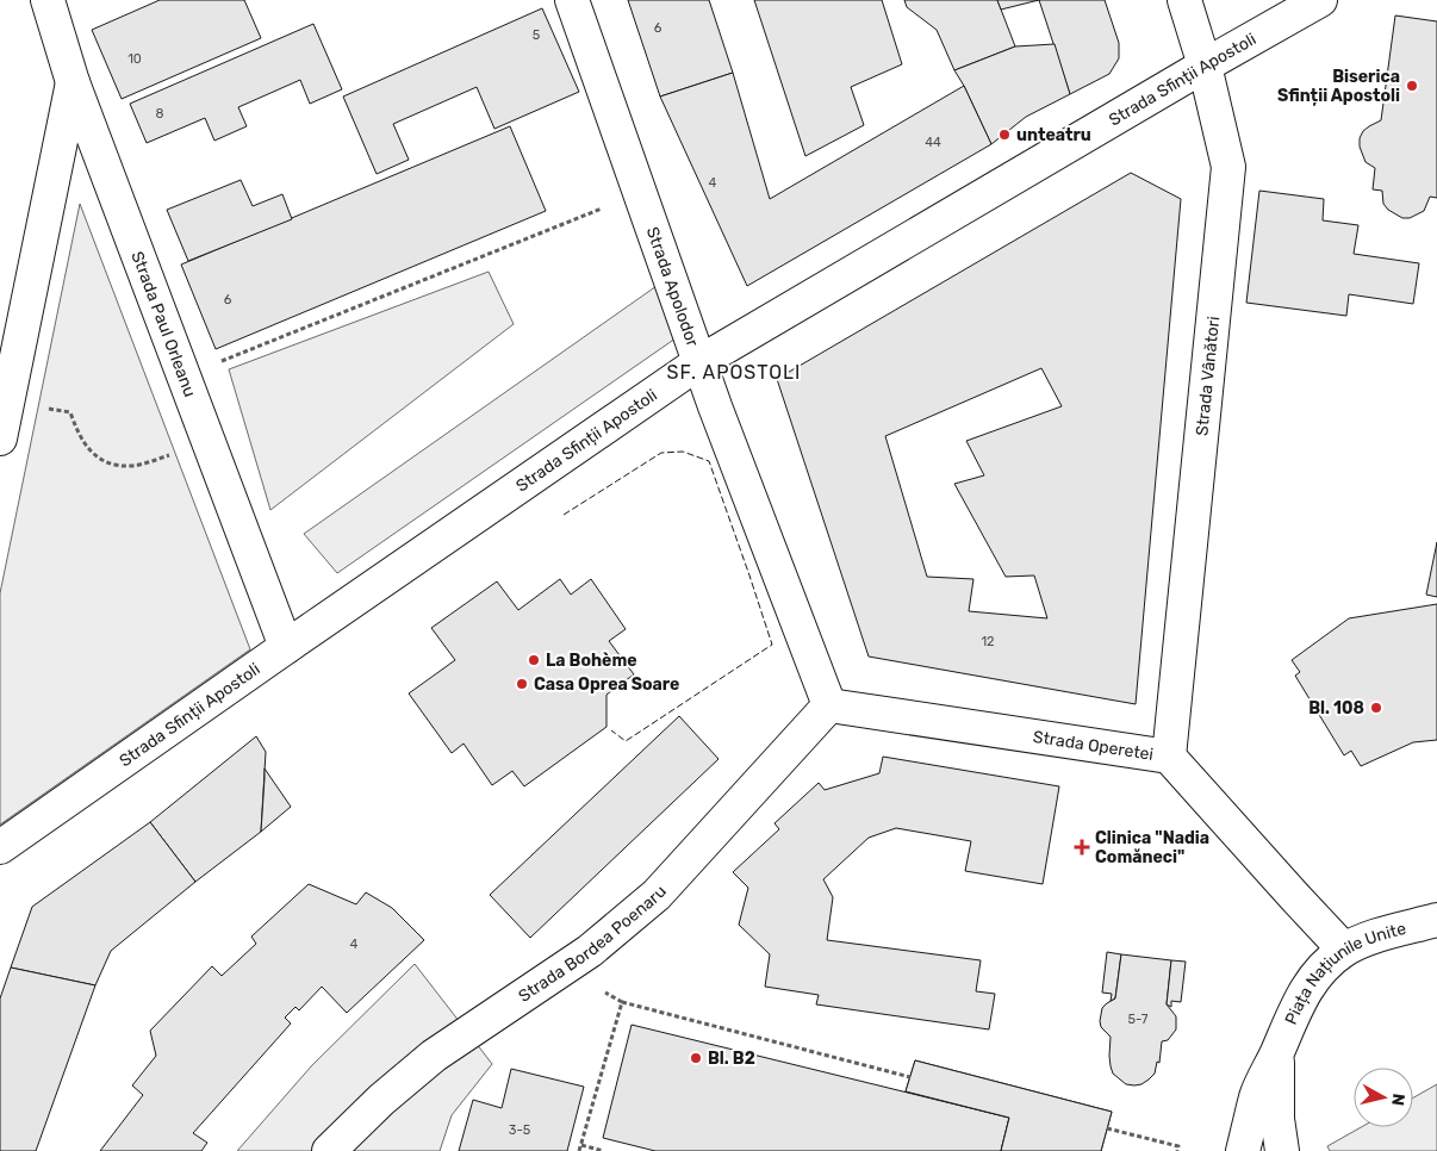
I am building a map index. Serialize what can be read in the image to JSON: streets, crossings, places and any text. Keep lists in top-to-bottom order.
{
  "streets": {
    "street": [
      "Strada Sfinții Apostoli",
      "Strada Apolodor",
      "Strada Paul Orleanu",
      "Strada Vânători",
      "Strada Operetei",
      "Strada Bordea Poenaru",
      "Piața Națiunile Unite"
    ]
  },
  "crossings": [
    ["Strada Sfinții Apostoli", "Strada Apolodor"],
    ["Strada Sfinții Apostoli", "Strada Paul Orleanu"],
    ["Strada Sfinții Apostoli", "Strada Vânători"],
    ["Strada Apolodor", "Strada Operetei"],
    ["Strada Apolodor", "Strada Bordea Poenaru"],
    ["Strada Vânători", "Strada Operetei"],
    ["Strada Operetei", "Strada Bordea Poenaru"],
    ["Strada Operetei", "Piața Națiunile Unite"]
  ],
  "districts": ["SF. APOSTOLI"],
  "places": {
    "other": [
      "Biserica Sfinții Apostoli",
      "unteatru",
      "La Bohème",
      "Casa Oprea Soare",
      "Bl. 108",
      "Bl. B2"
    ],
    "health": ["Clinica \"Nadia Comăneci\""]
  },
  "house_numbers": [
    "6",
    "5",
    "10",
    "8",
    "44",
    "4",
    "6",
    "12",
    "4",
    "5-7",
    "3-5"
  ],
  "north": "right"
}
